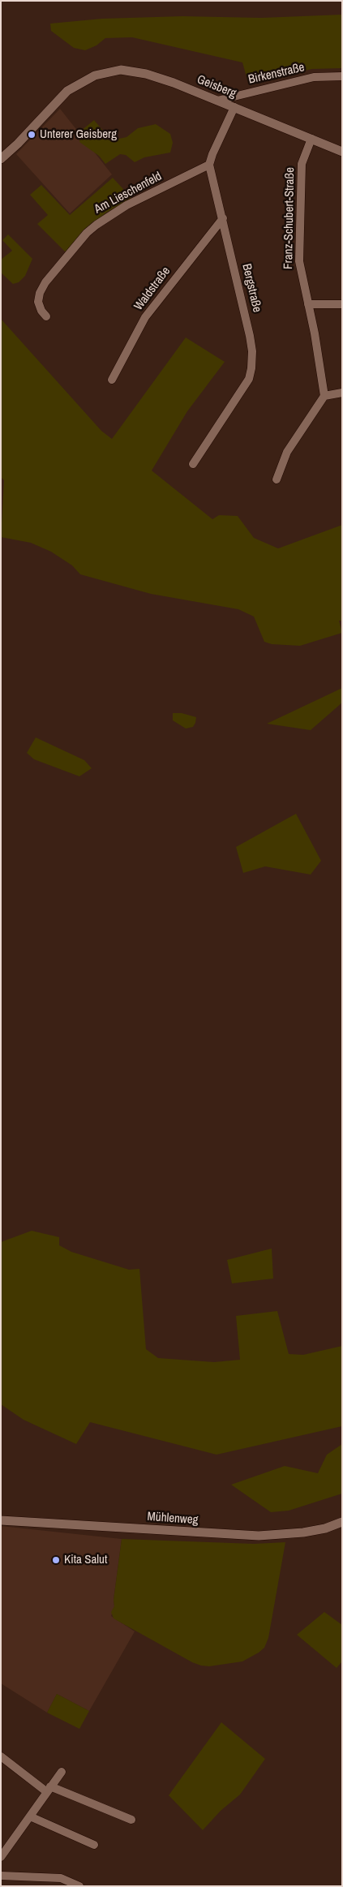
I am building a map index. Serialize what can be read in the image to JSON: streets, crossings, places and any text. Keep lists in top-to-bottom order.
{
  "streets": {
    "street": [
      "Birkenstraße",
      "Geisberg",
      "Am Lieschenfeld",
      "Franz-Schubert-Straße",
      "Bergstraße",
      "Waldstraße",
      "Mühlenweg"
    ]
  },
  "crossings": [
    ["Birkenstraße", "Geisberg"],
    ["Geisberg", "Franz-Schubert-Straße"],
    ["Am Lieschenfeld", "Bergstraße"],
    ["Bergstraße", "Waldstraße"]
  ],
  "places": ["Unterer Geisberg", "Kita Salut"]
}
